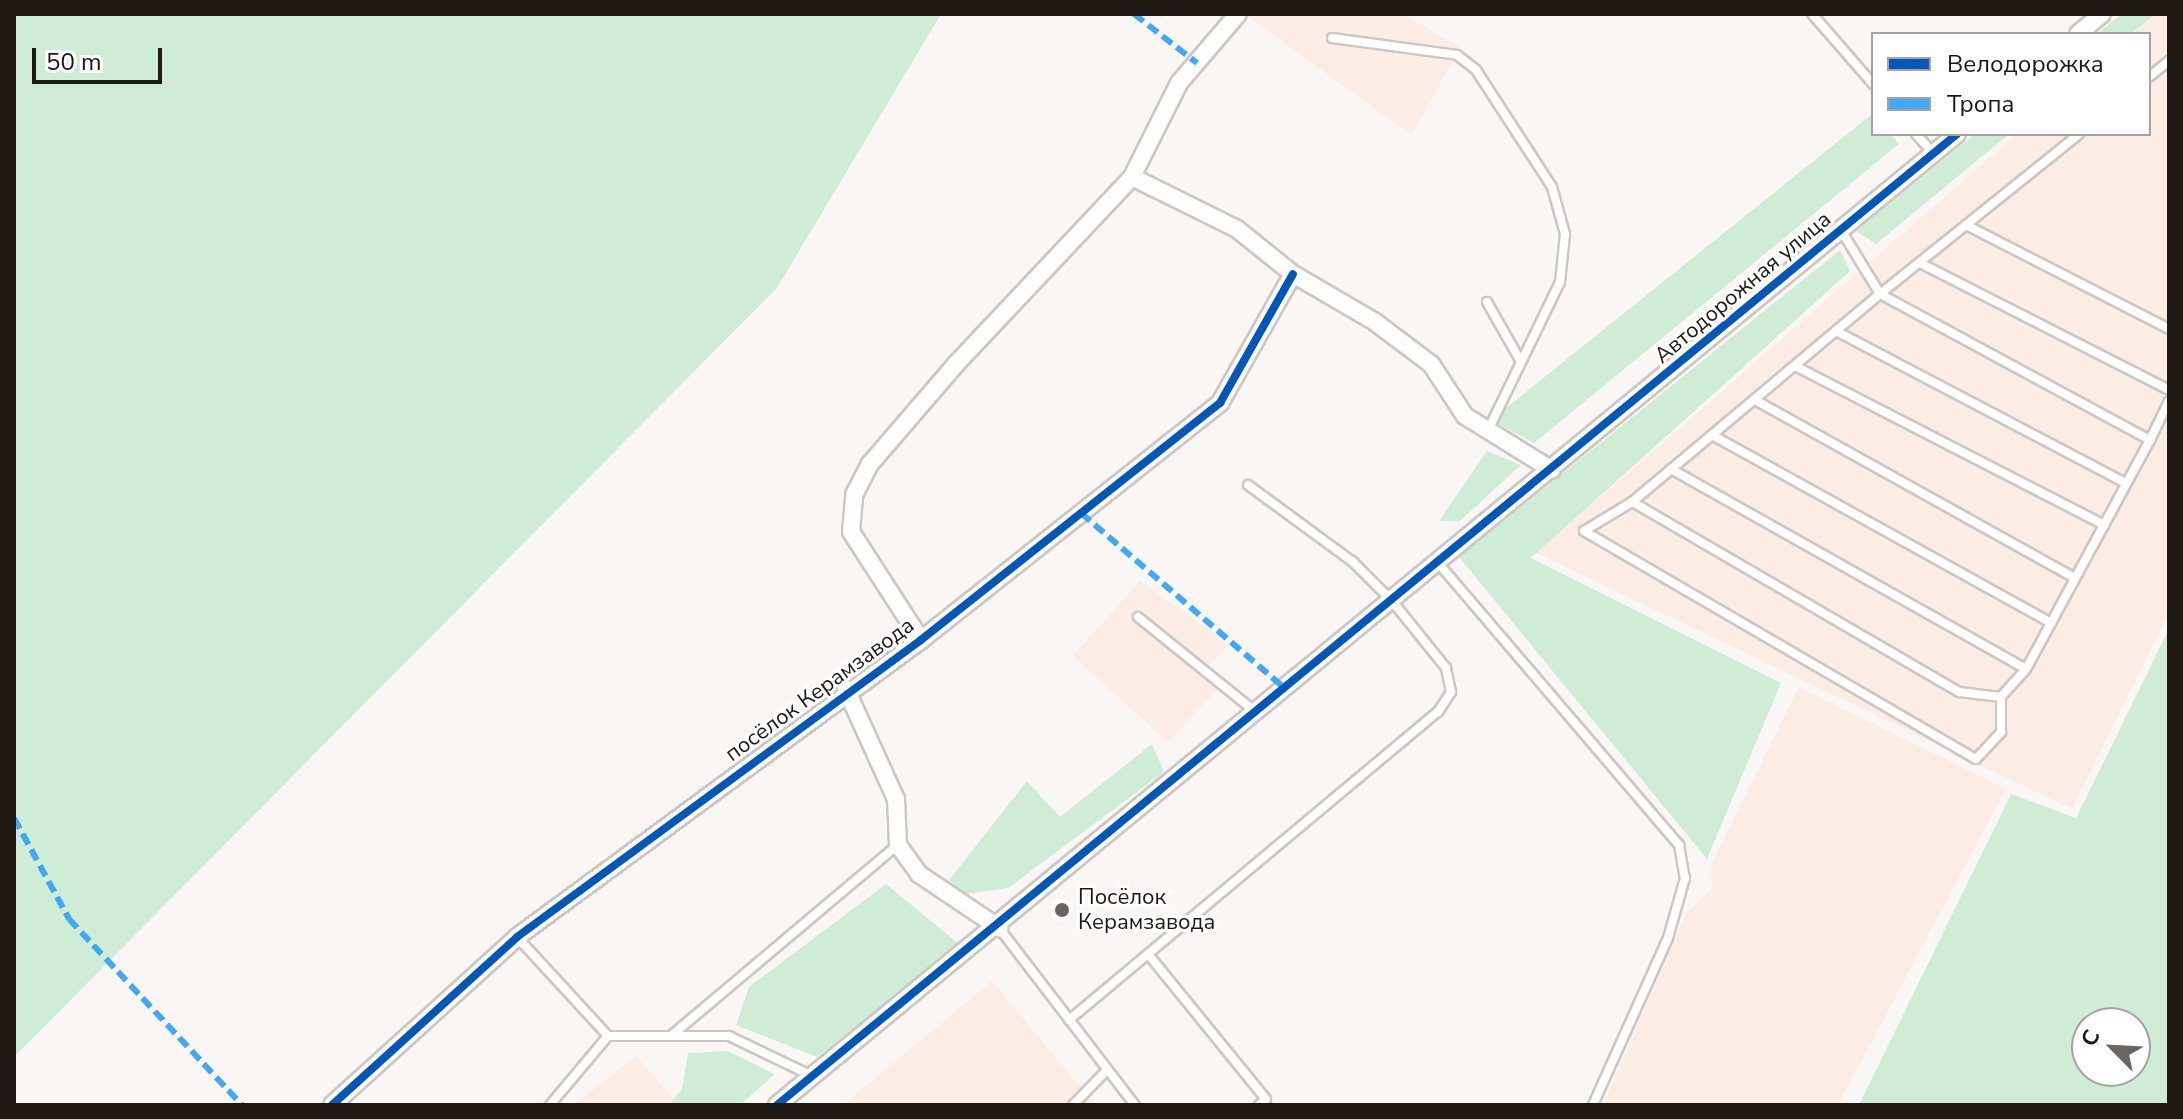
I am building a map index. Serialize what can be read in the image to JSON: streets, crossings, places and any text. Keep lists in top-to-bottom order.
{
  "streets": {
    "street": ["Автодорожная улица", "посёлок Керамзавода"]
  },
  "places": ["Посёлок Керамзавода"],
  "legend": ["Велодорожка", "Тропа"],
  "scale_bar": "50 m",
  "north": "top left"
}
